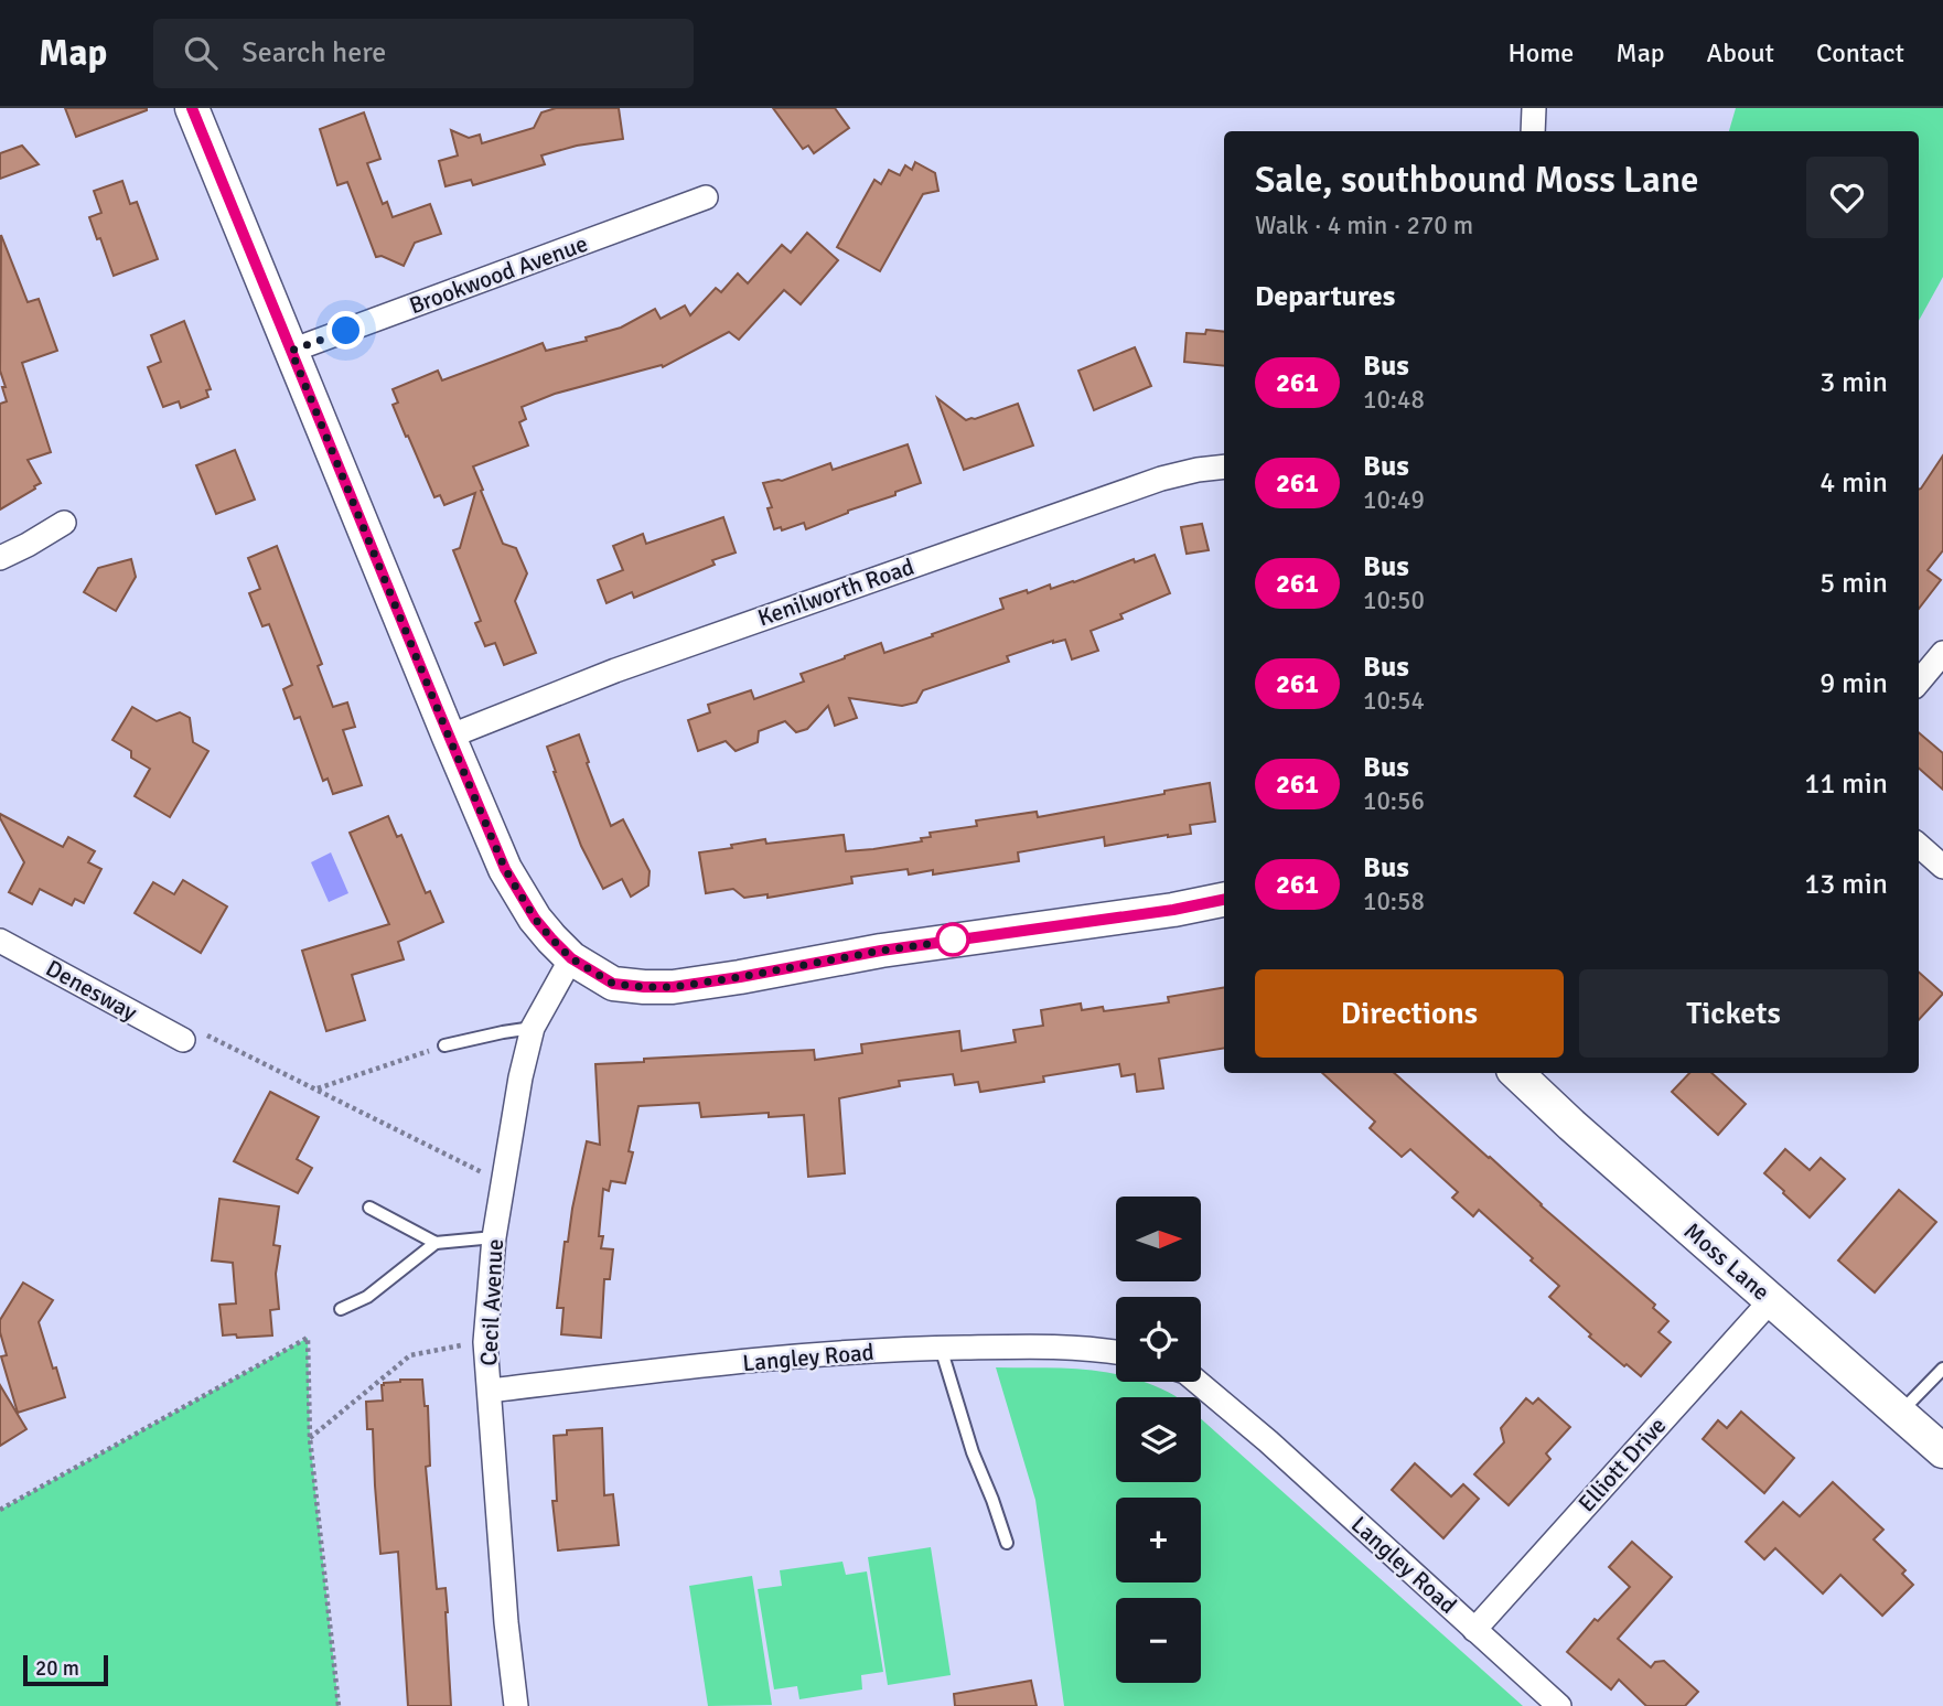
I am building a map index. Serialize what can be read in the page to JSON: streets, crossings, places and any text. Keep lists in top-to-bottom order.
{
  "streets": {
    "street": [
      "Brookwood Avenue",
      "Kenilworth Road",
      "Denesway",
      "Moss Lane",
      "Cecil Avenue",
      "Langley Road",
      "Elliott Drive"
    ]
  },
  "crossings": [
    ["Moss Lane", "Elliott Drive"],
    ["Cecil Avenue", "Langley Road"],
    ["Langley Road", "Elliott Drive"]
  ],
  "lines": ["bus line 261"],
  "scale_bar": "20 m",
  "north": "right",
  "page": {
    "header": "Map",
    "search": "Search here",
    "nav": [
      "Home",
      "Map",
      "About",
      "Contact"
    ],
    "heading": [
      ["Sale, southbound Moss Lane", "Walk · 4 min · 270 m"],
      "Departures"
    ],
    "list": [
      {
        "mark": "261",
        "name": "Bus",
        "note": "10:48",
        "value": "3 min"
      },
      {
        "mark": "261",
        "name": "Bus",
        "note": "10:49",
        "value": "4 min"
      },
      {
        "mark": "261",
        "name": "Bus",
        "note": "10:50",
        "value": "5 min"
      },
      {
        "mark": "261",
        "name": "Bus",
        "note": "10:54",
        "value": "9 min"
      },
      {
        "mark": "261",
        "name": "Bus",
        "note": "10:56",
        "value": "11 min"
      },
      {
        "mark": "261",
        "name": "Bus",
        "note": "10:58",
        "value": "13 min"
      }
    ],
    "buttons": ["Directions", "Tickets"],
    "map_buttons": ["+", "−"],
    "scale": "20 m"
  }
}
